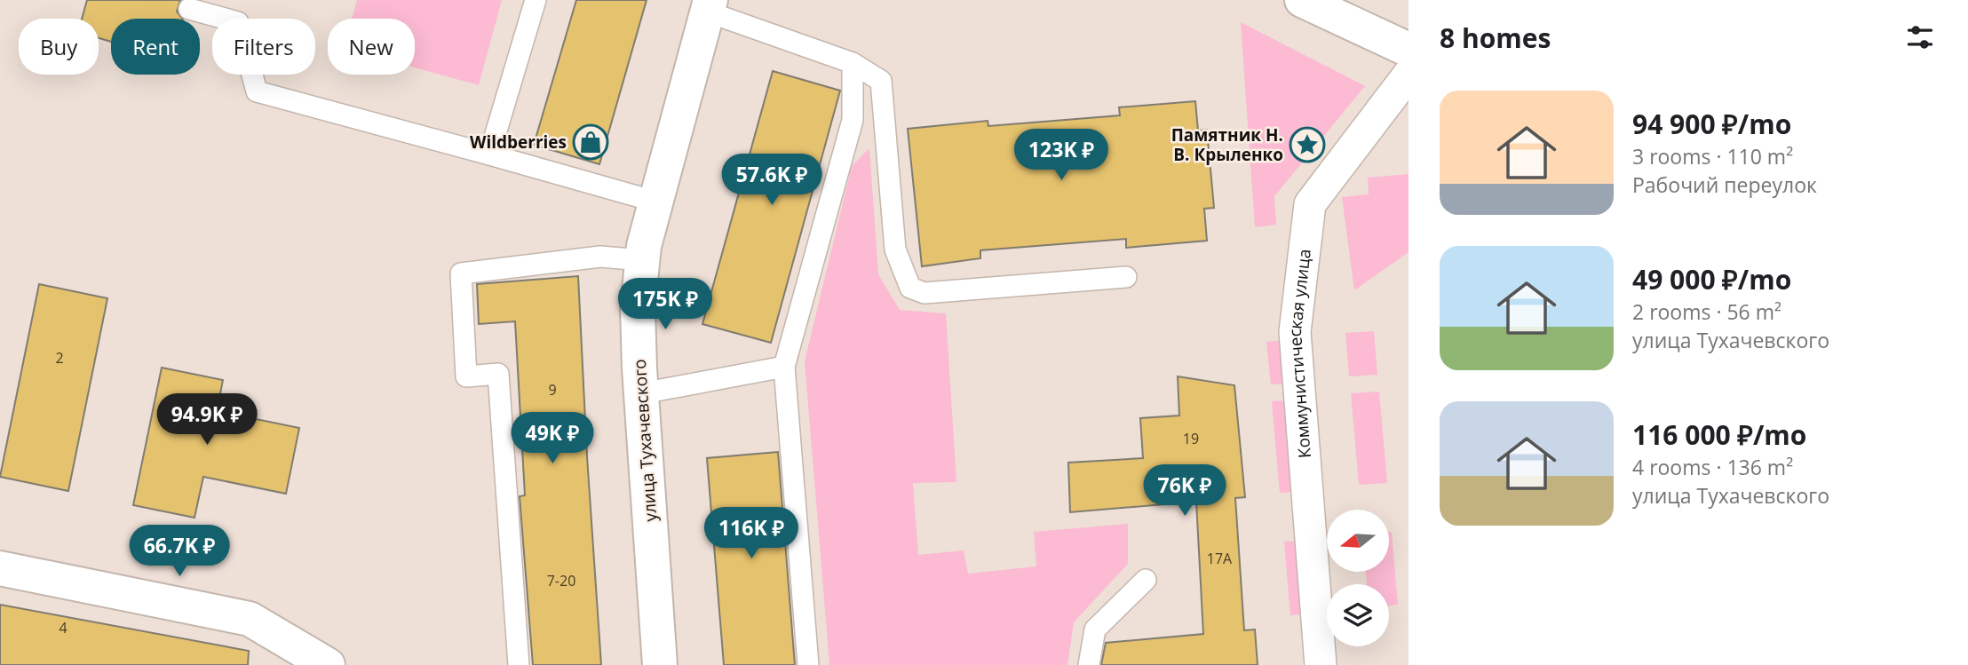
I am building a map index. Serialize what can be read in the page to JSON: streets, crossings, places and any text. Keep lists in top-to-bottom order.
{
  "streets": {
    "street": ["Коммунистическая улица", "улица Тухачевского"]
  },
  "places": {
    "shop": ["Wildberries"],
    "place": ["Памятник Н. В. Крыленко"]
  },
  "house_numbers": [
    "2",
    "9",
    "19",
    "17А",
    "7-20",
    "4"
  ],
  "north": "left",
  "page": {
    "heading": "8 homes",
    "chip": [
      "Buy",
      "Rent",
      "Filters",
      "New"
    ],
    "list": [
      {
        "name": "94 900 ₽/mo",
        "note": "3 rooms · 110 m² · Рабочий переулок"
      },
      {
        "name": "49 000 ₽/mo",
        "note": "2 rooms · 56 m² · улица Тухачевского"
      },
      {
        "name": "116 000 ₽/mo",
        "note": "4 rooms · 136 m² · улица Тухачевского"
      }
    ],
    "price": [
      "123K ₽",
      "57.6K ₽",
      "175K ₽",
      "94.9K ₽",
      "49K ₽",
      "76K ₽",
      "116K ₽",
      "66.7K ₽"
    ]
  }
}
